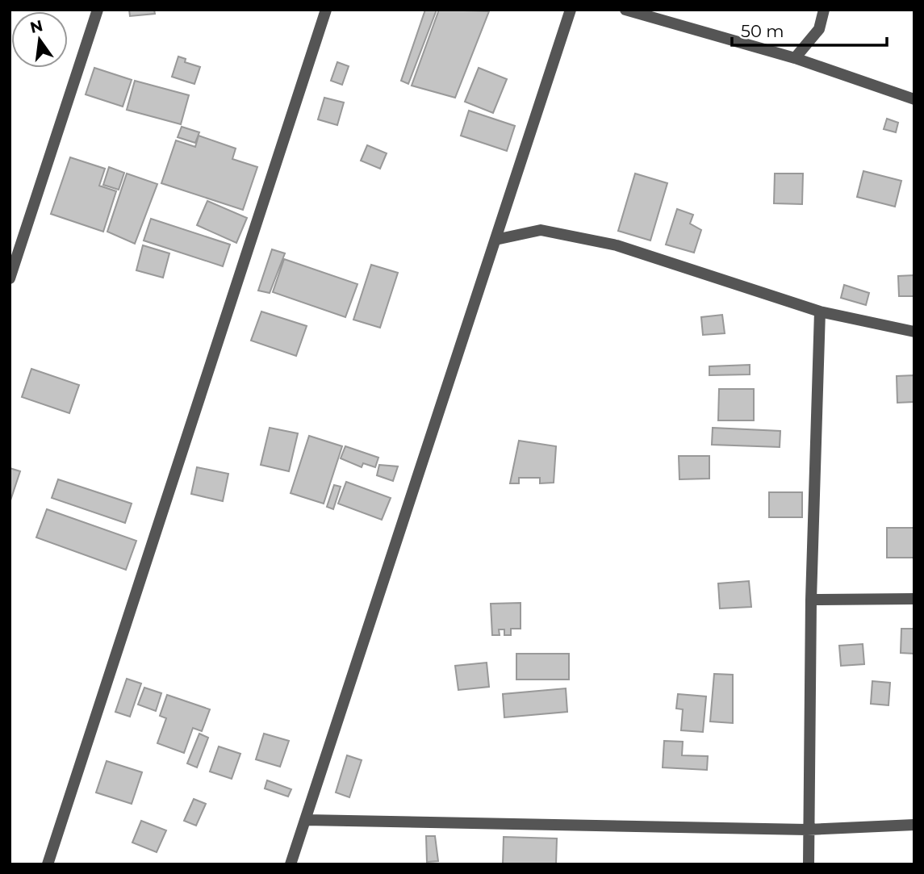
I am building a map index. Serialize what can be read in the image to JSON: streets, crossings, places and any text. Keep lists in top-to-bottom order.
{
  "scale_bar": "50 m",
  "north": "top"
}
